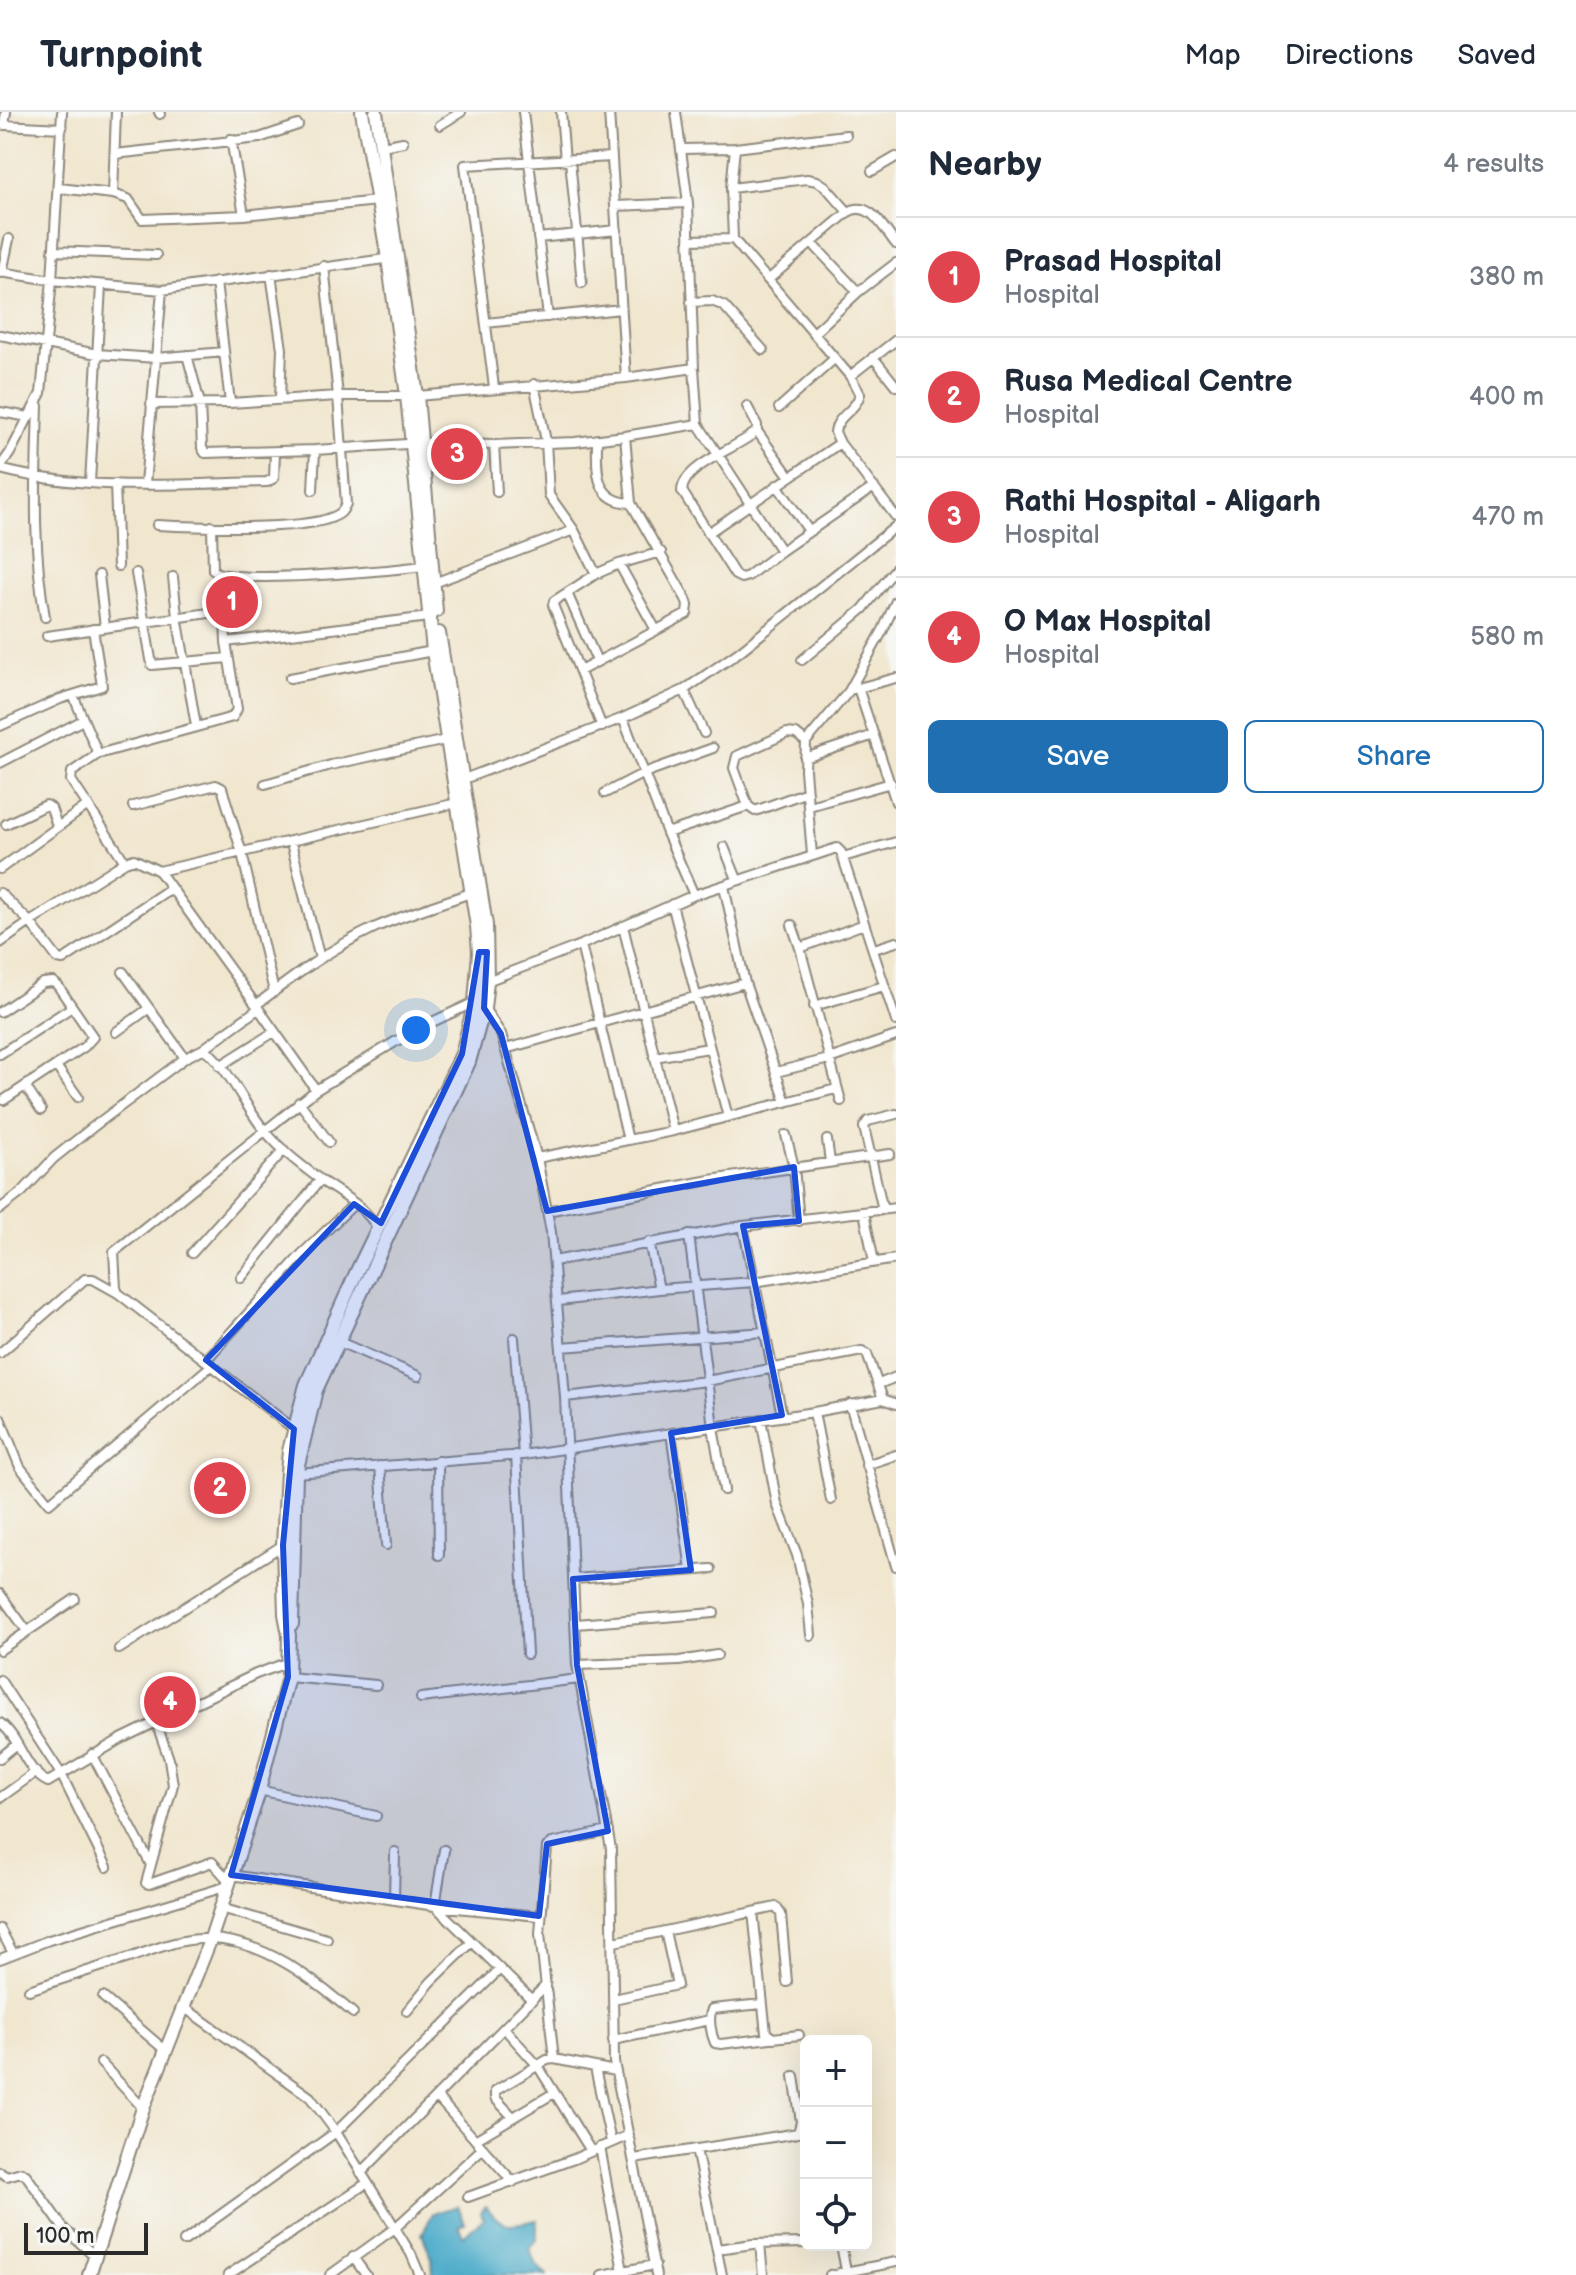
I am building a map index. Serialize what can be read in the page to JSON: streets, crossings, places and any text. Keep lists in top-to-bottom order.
{
  "scale_bar": "100 m",
  "page": {
    "header": "Turnpoint",
    "nav": ["Map", "Directions", "Saved"],
    "heading": ["Nearby", "4 results"],
    "list": [
      {
        "mark": "1",
        "name": "Prasad Hospital",
        "note": "Hospital",
        "value": "380 m"
      },
      {
        "mark": "2",
        "name": "Rusa Medical Centre",
        "note": "Hospital",
        "value": "400 m"
      },
      {
        "mark": "3",
        "name": "Rathi Hospital - Aligarh",
        "note": "Hospital",
        "value": "470 m"
      },
      {
        "mark": "4",
        "name": "O Max Hospital",
        "note": "Hospital",
        "value": "580 m"
      }
    ],
    "pins": [
      "3",
      "1",
      "2",
      "4"
    ],
    "buttons": ["Save", "Share"],
    "map_buttons": ["+", "−"],
    "scale": "100 m"
  }
}
